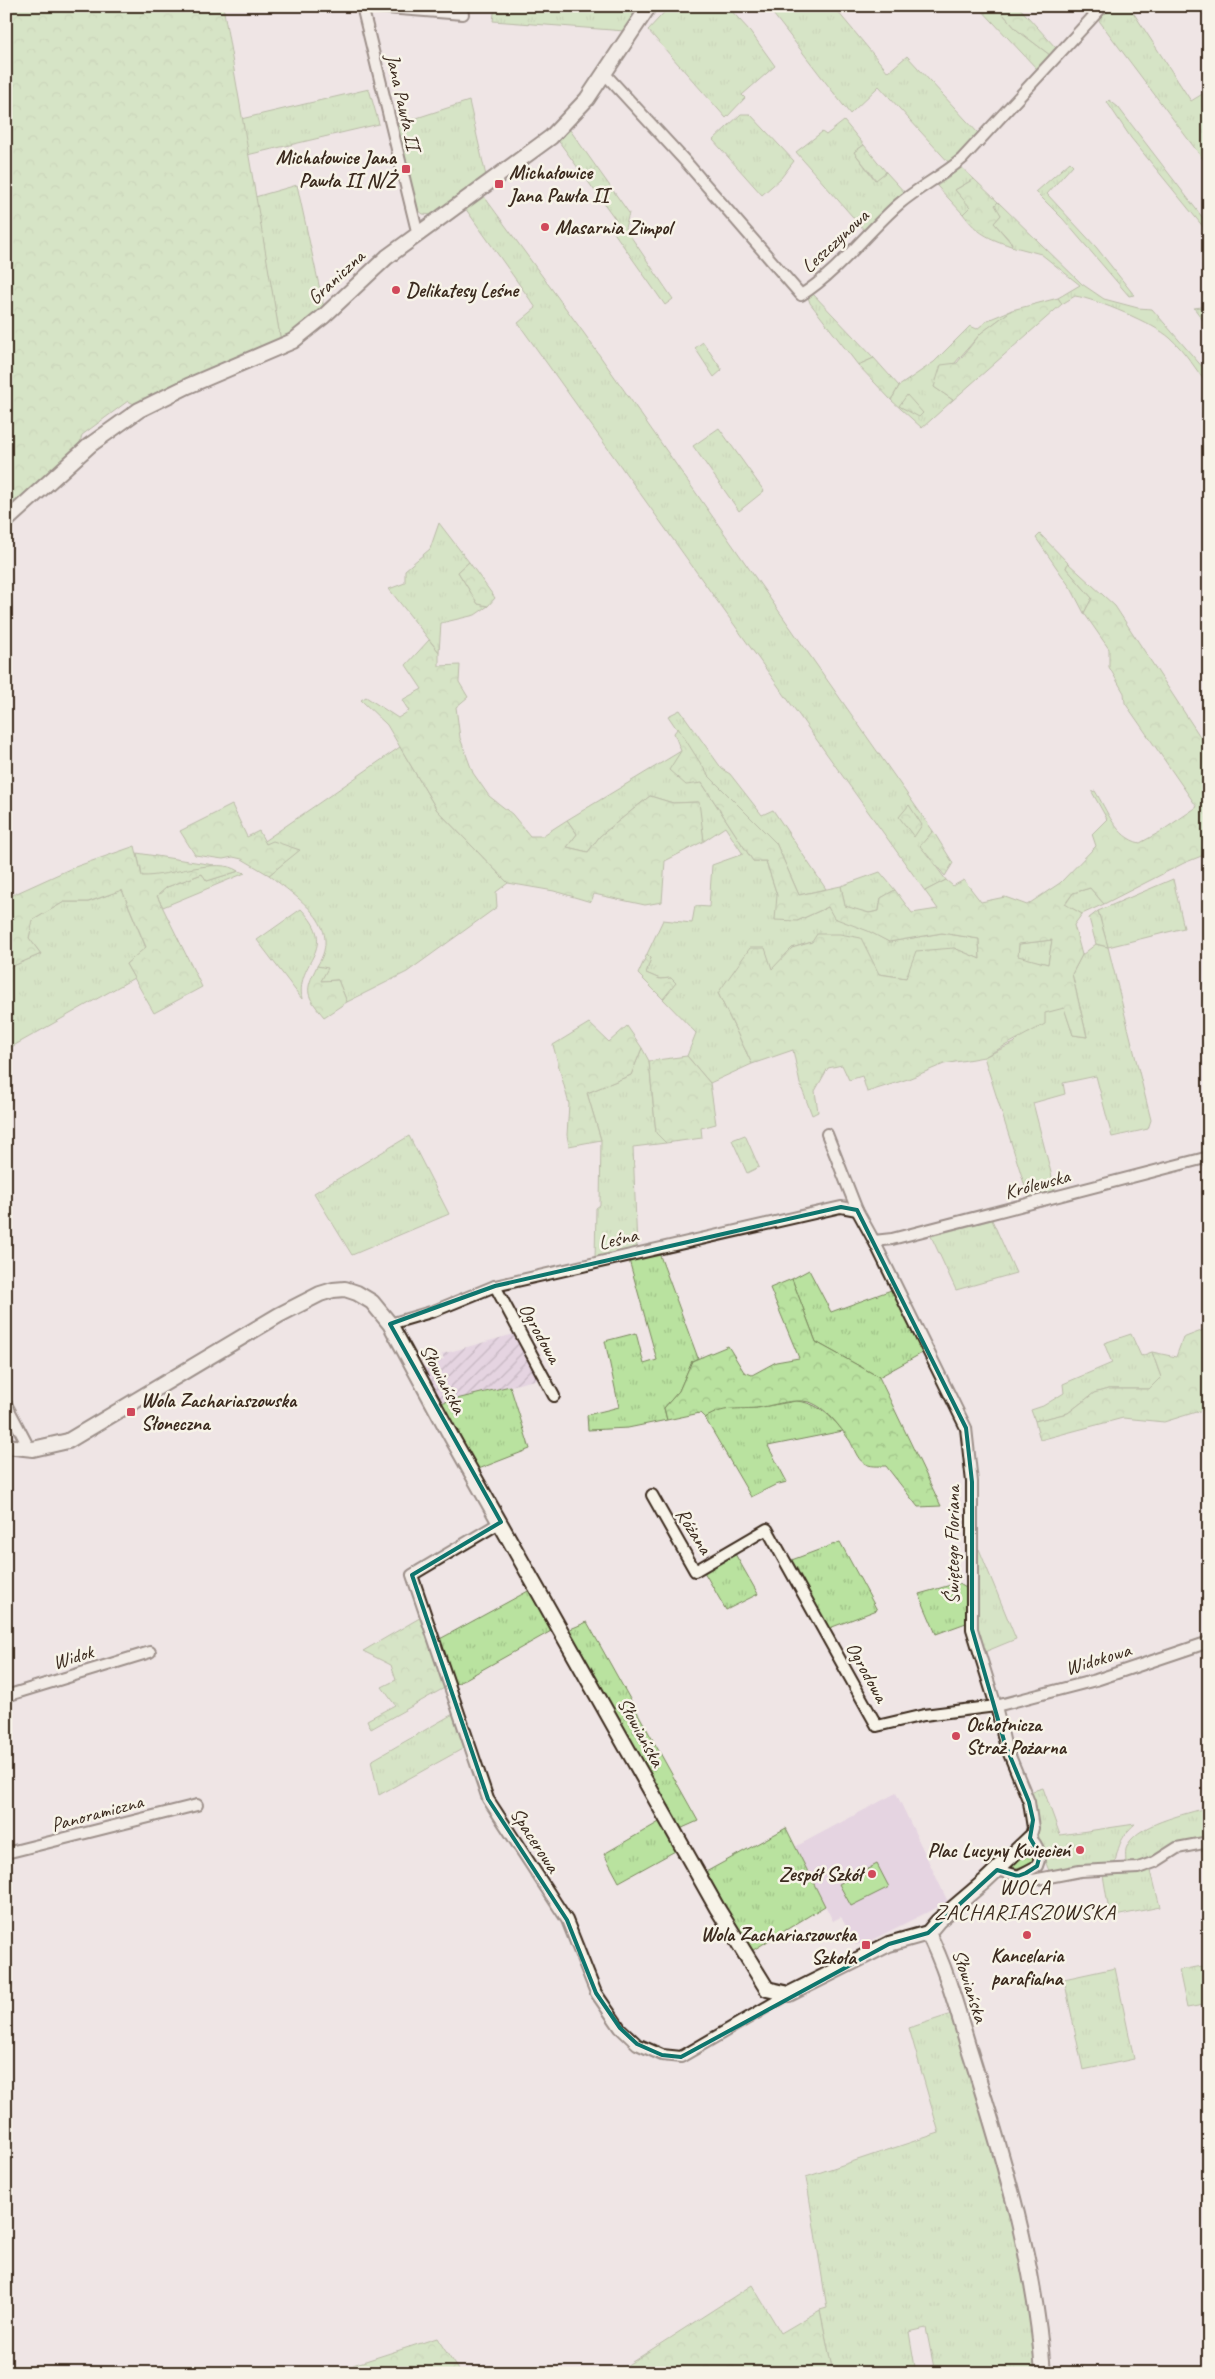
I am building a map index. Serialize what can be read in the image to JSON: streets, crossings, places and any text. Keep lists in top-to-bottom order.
{
  "streets": {
    "street": [
      "Jana Pawła II",
      "Leszczynowa",
      "Graniczna",
      "Królewska",
      "Leśna",
      "Ogrodowa",
      "Słowiańska",
      "Różana",
      "Świętego Floriana",
      "Widok",
      "Widokowa",
      "Panoramiczna",
      "Spacerowa"
    ]
  },
  "crossings": [
    ["Jana Pawła II", "Graniczna"],
    ["Leszczynowa", "Graniczna"],
    ["Królewska", "Świętego Floriana"],
    ["Leśna", "Ogrodowa"],
    ["Leśna", "Słowiańska"],
    ["Leśna", "Świętego Floriana"],
    ["Ogrodowa", "Różana"],
    ["Ogrodowa", "Świętego Floriana"],
    ["Ogrodowa", "Widokowa"],
    ["Słowiańska", "Spacerowa"],
    ["Świętego Floriana", "Widokowa"]
  ],
  "districts": ["WOLA ZACHARIASZOWSKA"],
  "places": {
    "transit": [
      "Michałowice Jana Pawła II N/Ż",
      "Michałowice Jana Pawła II",
      "Wola Zachariaszowska Słoneczna",
      "Wola Zachariaszowska Szkoła"
    ],
    "other": [
      "Masarnia Zimpol",
      "Delikatesy Leśne",
      "Ochotnicza Straż Pożarna",
      "Plac Lucyny Kwiecień",
      "Zespół Szkół",
      "Kancelaria parafialna"
    ]
  }
}
